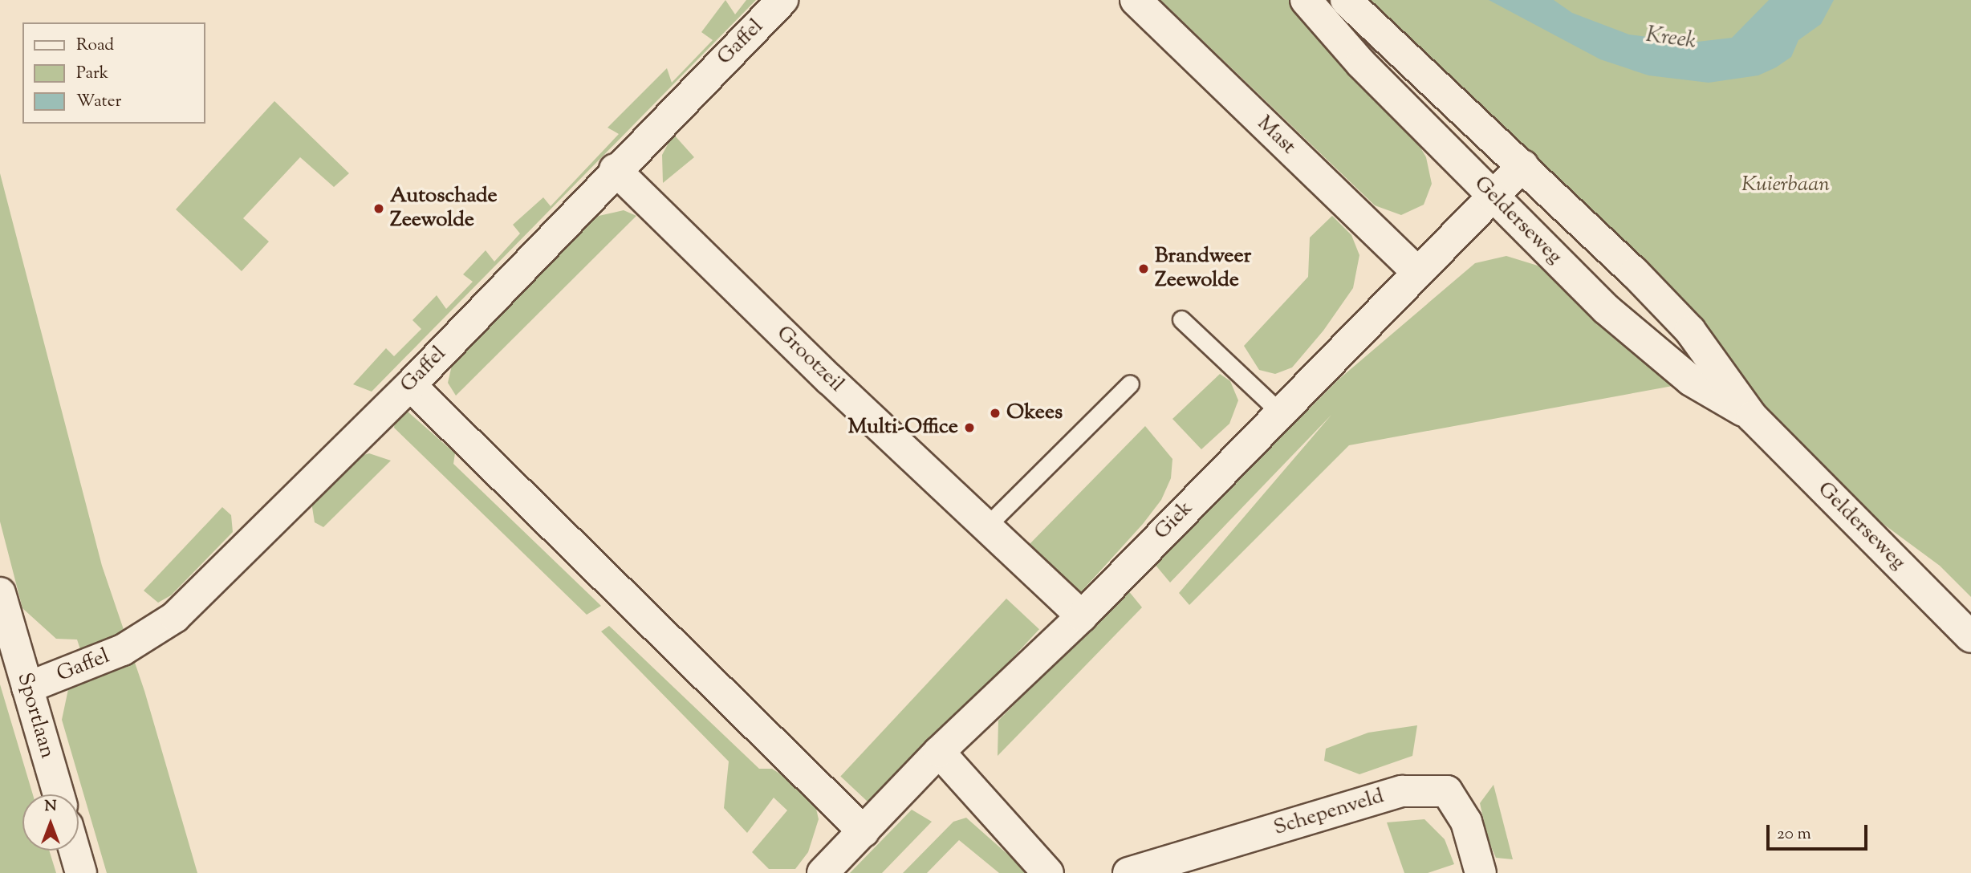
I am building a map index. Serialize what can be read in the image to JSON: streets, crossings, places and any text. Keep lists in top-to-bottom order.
{
  "streets": {
    "street": [
      "Gaffel",
      "Mast",
      "Gelderseweg",
      "Grootzeil",
      "Giek",
      "Sportlaan",
      "Schepenveld"
    ]
  },
  "crossings": [
    ["Gaffel", "Grootzeil"],
    ["Gaffel", "Sportlaan"],
    ["Mast", "Giek"],
    ["Gelderseweg", "Giek"],
    ["Grootzeil", "Giek"]
  ],
  "water": ["Kreek"],
  "parks": ["Kuierbaan"],
  "places": [
    "Autoschade Zeewolde",
    "Brandweer Zeewolde",
    "Okees",
    "Multi-Office"
  ],
  "legend": ["Road", "Park", "Water"],
  "scale_bar": "20 m",
  "north": "top"
}
